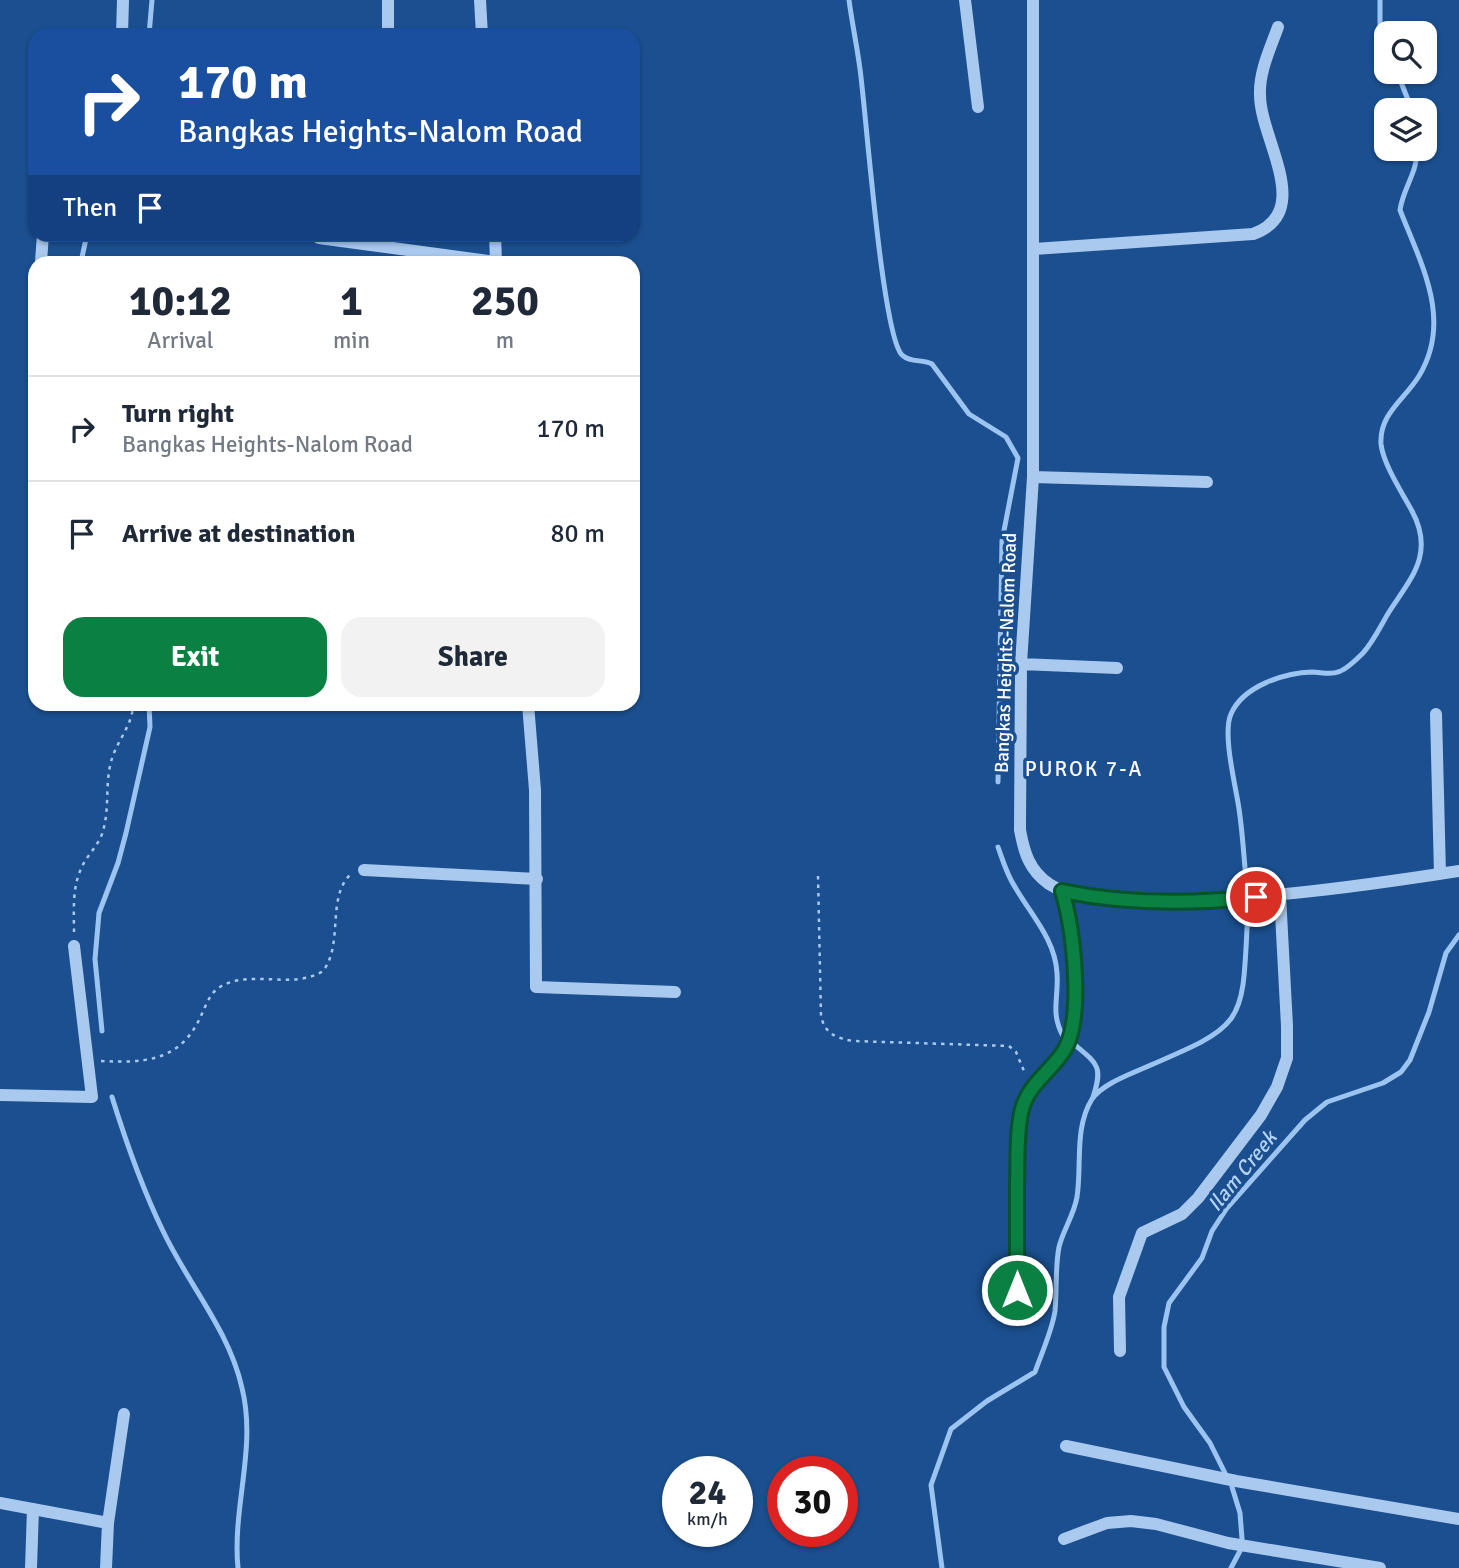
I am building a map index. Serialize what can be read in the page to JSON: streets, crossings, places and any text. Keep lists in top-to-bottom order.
{
  "streets": {
    "street": ["Bangkas Heights-Nalom Road"]
  },
  "districts": ["PUROK 7-A"],
  "water": ["Ilam Creek"],
  "page": {
    "turn": ["170 m", "Bangkas Heights-Nalom Road"],
    "then": "Then",
    "eta": [
      "10:12",
      "Arrival",
      "1",
      "min",
      "250",
      "m"
    ],
    "list": [
      {
        "name": "Turn right",
        "note": "Bangkas Heights-Nalom Road",
        "value": "170 m"
      },
      {
        "name": "Arrive at destination",
        "value": "80 m"
      }
    ],
    "buttons": ["Exit", "Share"],
    "speed": "24 km/h",
    "limit": "30"
  }
}
